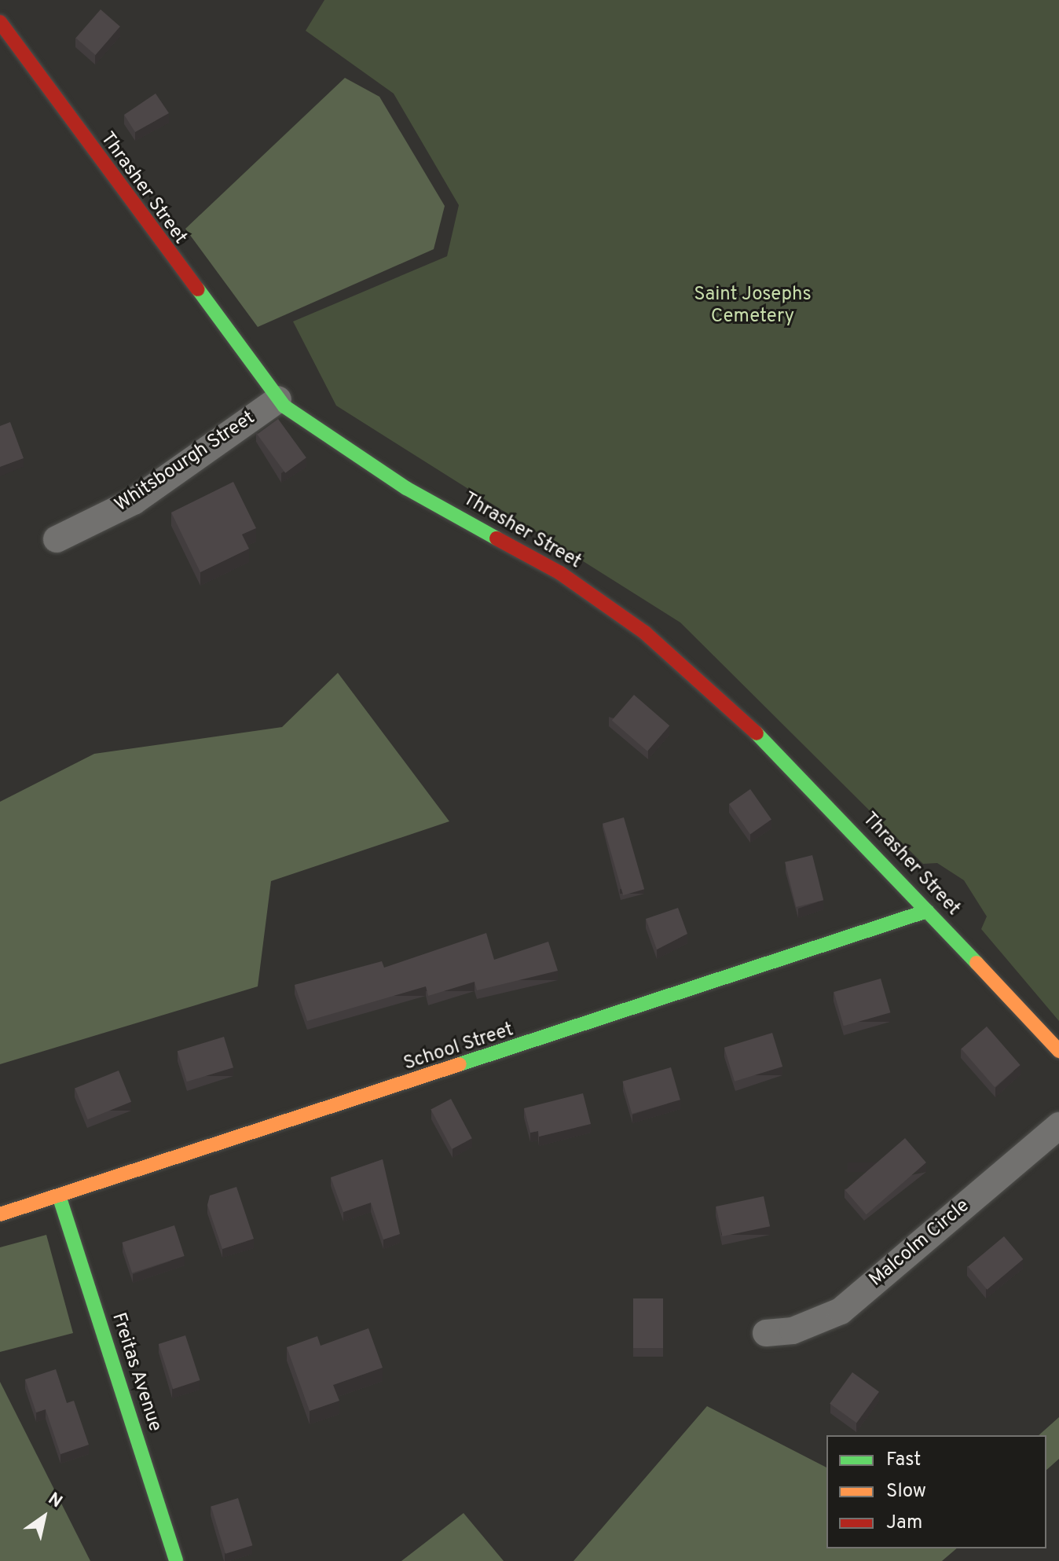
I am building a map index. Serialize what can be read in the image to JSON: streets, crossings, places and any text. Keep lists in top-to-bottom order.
{
  "streets": {
    "street": [
      "Thrasher Street",
      "Whitsbourgh Street",
      "School Street",
      "Malcolm Circle",
      "Freitas Avenue"
    ]
  },
  "crossings": [
    ["Thrasher Street", "Whitsbourgh Street"],
    ["Thrasher Street", "School Street"],
    ["School Street", "Freitas Avenue"]
  ],
  "parks": ["Saint Josephs Cemetery"],
  "legend": ["Fast", "Slow", "Jam"],
  "north": "top right"
}
